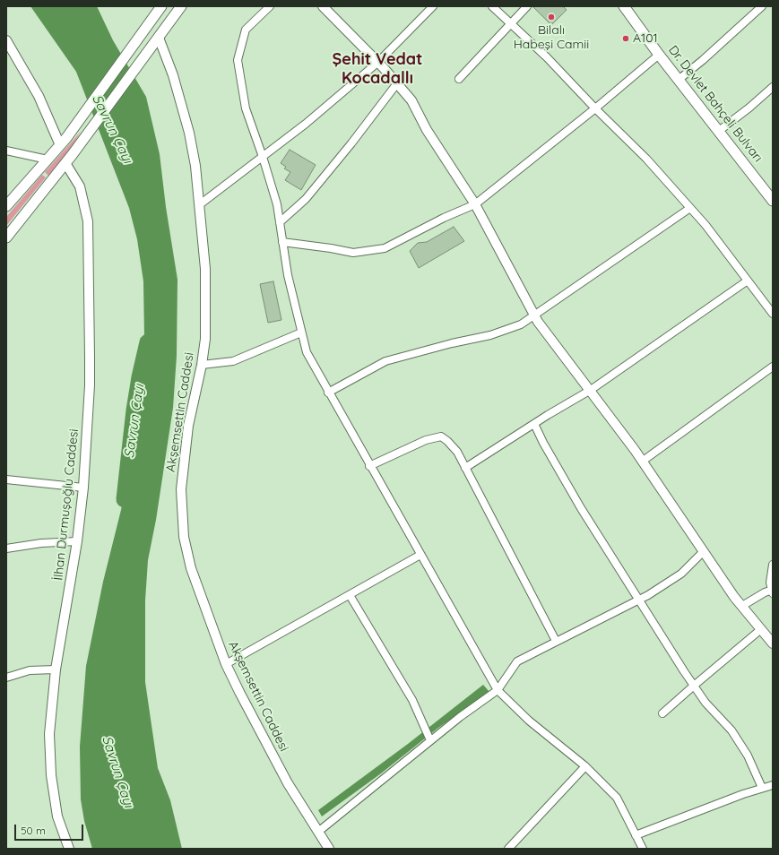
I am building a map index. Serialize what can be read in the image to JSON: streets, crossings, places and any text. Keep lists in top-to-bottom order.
{
  "streets": {
    "main road": ["Dr. Devlet Bahçeli Bulvarı"],
    "street": ["Akşemsettin Caddesi", "İlhan Durmuşoğlu Caddesi"]
  },
  "districts": ["Şehit Vedat Kocadallı"],
  "water": ["Savrun Çayı"],
  "places": ["Bilalı Habeşi Camii", "A101"],
  "scale_bar": "50 m"
}
